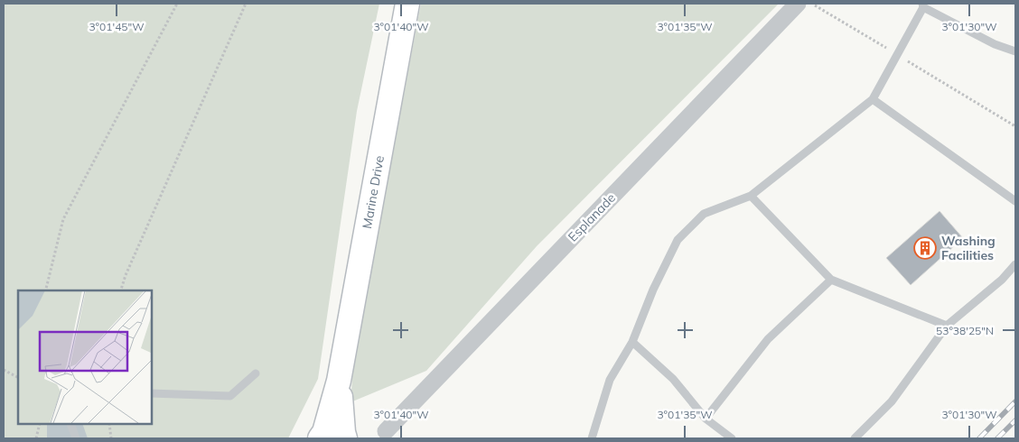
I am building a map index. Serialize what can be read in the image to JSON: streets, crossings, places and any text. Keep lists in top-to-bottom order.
{
  "streets": {
    "street": ["Marine Drive", "Esplanade"]
  },
  "places": {
    "building": ["Washing Facilities"]
  },
  "coordinates": [
    "3°01'45\"W",
    "3°01'40\"W",
    "3°01'35\"W",
    "3°01'30\"W",
    "53°38'25\"N"
  ]
}
